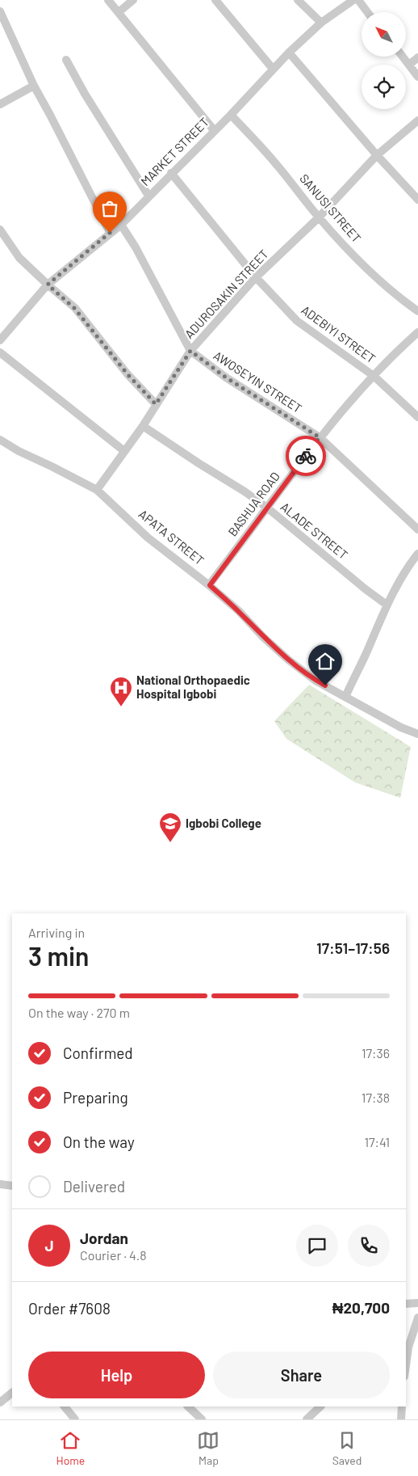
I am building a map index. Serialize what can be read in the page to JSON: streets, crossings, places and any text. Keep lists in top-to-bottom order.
{
  "streets": {
    "street": [
      "MARKET STREET",
      "SANUSI STREET",
      "ADUROSAKIN STREET",
      "ADEBIYI STREET",
      "AWOSEYIN STREET",
      "BASHUA ROAD",
      "ALADE STREET",
      "APATA STREET"
    ]
  },
  "crossings": [
    ["MARKET STREET", "SANUSI STREET"],
    ["MARKET STREET", "ADEBIYI STREET"],
    ["MARKET STREET", "AWOSEYIN STREET"],
    ["SANUSI STREET", "ADUROSAKIN STREET"],
    ["ADUROSAKIN STREET", "ADEBIYI STREET"],
    ["ADUROSAKIN STREET", "AWOSEYIN STREET"],
    ["ADUROSAKIN STREET", "ALADE STREET"],
    ["ADUROSAKIN STREET", "APATA STREET"],
    ["ADEBIYI STREET", "BASHUA ROAD"],
    ["AWOSEYIN STREET", "BASHUA ROAD"],
    ["BASHUA ROAD", "ALADE STREET"],
    ["BASHUA ROAD", "APATA STREET"]
  ],
  "places": {
    "hospital": ["National Orthopaedic Hospital Igbobi"],
    "school or university": ["Igbobi College"]
  },
  "north": "top left",
  "page": {
    "heading": ["3 min", "Arriving in", "17:51–17:56"],
    "panel": [
      "Jordan",
      "Courier · 4.8",
      "Order #7608",
      "₦20,700"
    ],
    "bar": "On the way · 270 m",
    "list": [
      ["Confirmed", "17:36"],
      ["Preparing", "17:38"],
      ["On the way", "17:41"],
      "Delivered"
    ],
    "round": "J",
    "buttons": ["Help", "Share"],
    "tabs": ["Home", "Map", "Saved"]
  }
}
